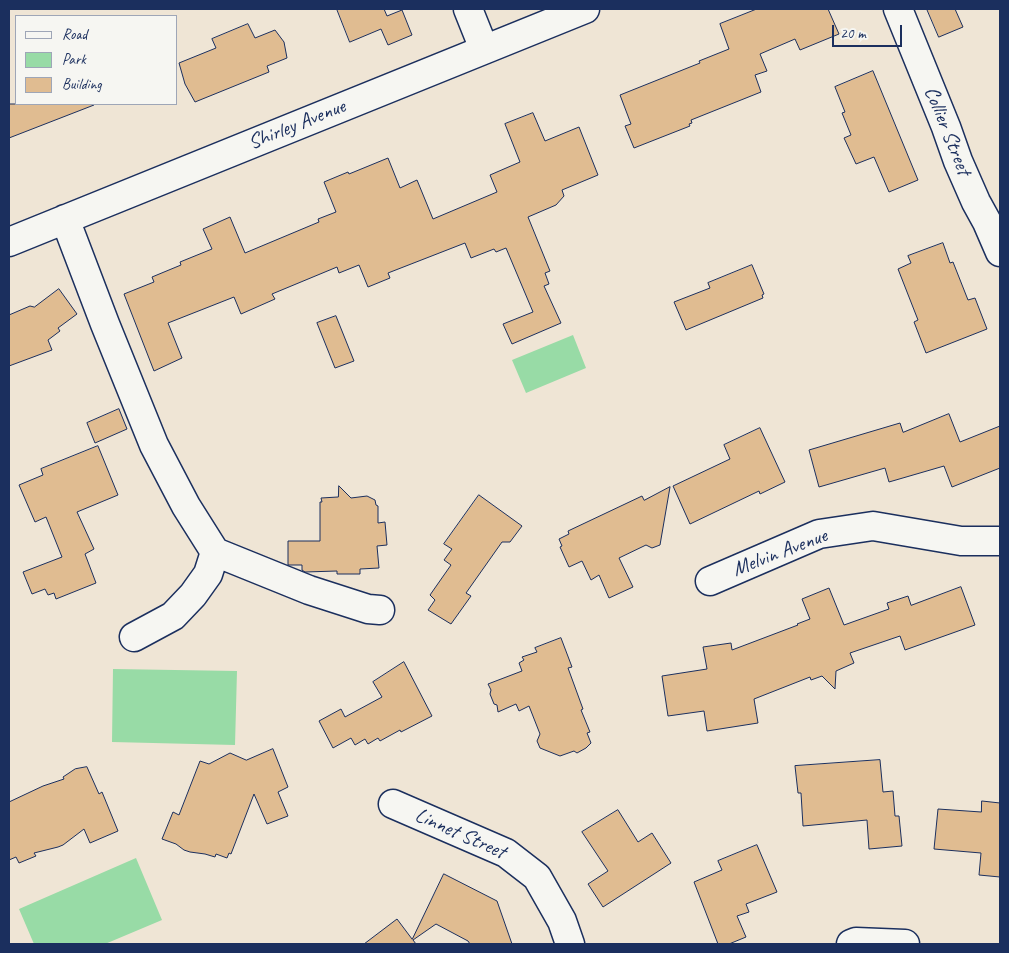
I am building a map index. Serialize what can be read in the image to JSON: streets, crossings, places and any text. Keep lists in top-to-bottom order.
{
  "streets": {
    "street": [
      "Shirley Avenue",
      "Collier Street",
      "Melvin Avenue",
      "Linnet Street"
    ]
  },
  "legend": ["Road", "Park", "Building"],
  "scale_bar": "20 m"
}
